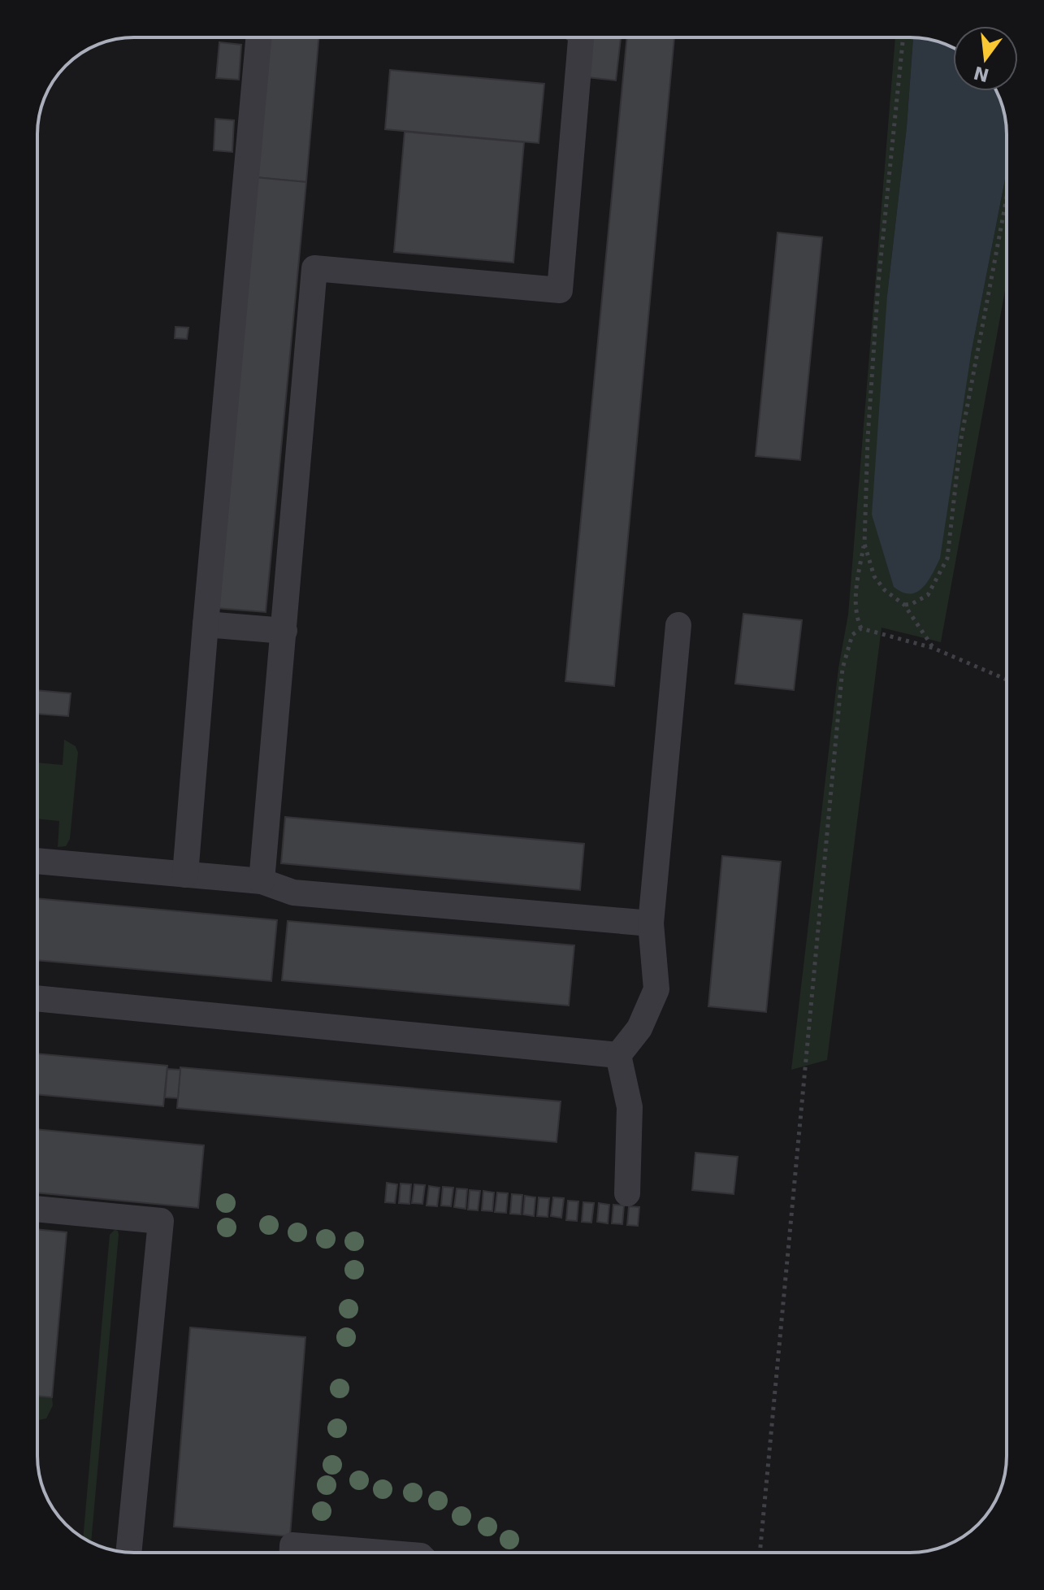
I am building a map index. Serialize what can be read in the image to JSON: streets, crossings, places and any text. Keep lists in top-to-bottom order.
{
  "north": "bottom"
}
